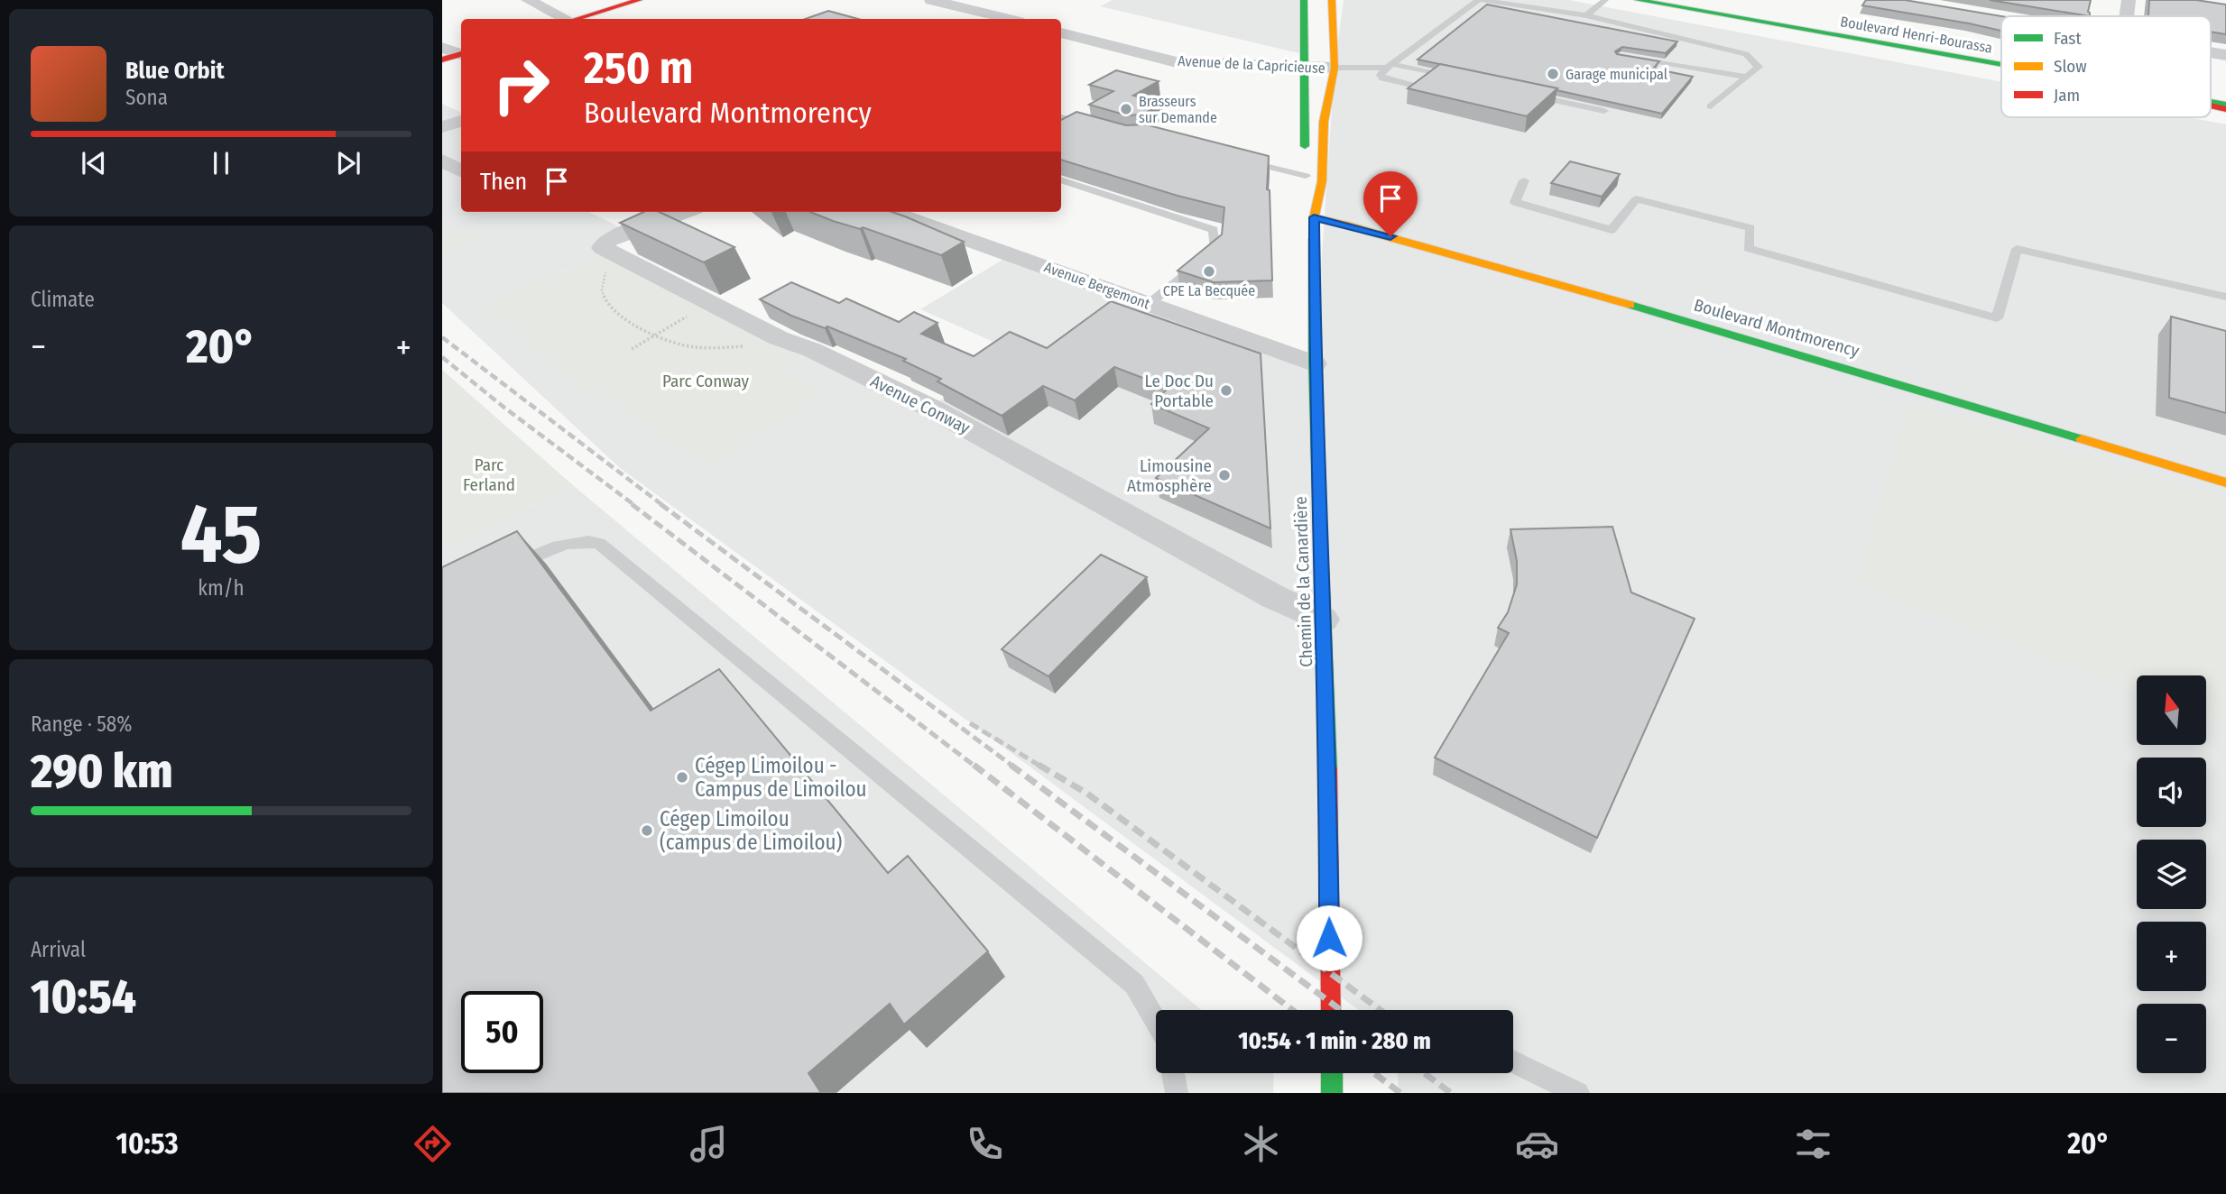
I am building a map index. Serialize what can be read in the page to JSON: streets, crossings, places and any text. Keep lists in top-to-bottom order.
{
  "streets": {
    "main road": ["Boulevard Henri-Bourassa", "Boulevard Montmorency", "Chemin de la Canardière"],
    "street": ["Avenue de la Capricieuse", "Avenue Bergemont", "Avenue Conway"]
  },
  "crossings": [
    ["Avenue de la Capricieuse", "Chemin de la Canardière"],
    ["Avenue Bergemont", "Chemin de la Canardière"],
    ["Boulevard Montmorency", "Chemin de la Canardière"],
    ["Avenue Conway", "Chemin de la Canardière"]
  ],
  "parks": ["Parc Conway", "Parc Ferland"],
  "places": [
    "Garage municipal",
    "Brasseurs sur Demande",
    "CPE La Becquée",
    "Le Doc Du Portable",
    "Limousine Atmosphère",
    "Cégep Limoilou - Campus de Limoilou",
    "Cégep Limoilou (campus de Limoilou)"
  ],
  "legend": ["Fast", "Slow", "Jam"],
  "north": "top",
  "page": {
    "turn": ["250 m", "Boulevard Montmorency"],
    "song": ["Blue Orbit", "Sona"],
    "then": "Then",
    "tile": [
      "Climate",
      ["45", "km/h"],
      ["Range · 58%", "290 km"],
      ["Arrival", "10:54"]
    ],
    "heat": ["−", "20°", "+"],
    "map_buttons": ["+", "−"],
    "limit": "50",
    "trip": "10:54 · 1 min · 280 m",
    "tabs": ["10:53", "20°"]
  }
}
